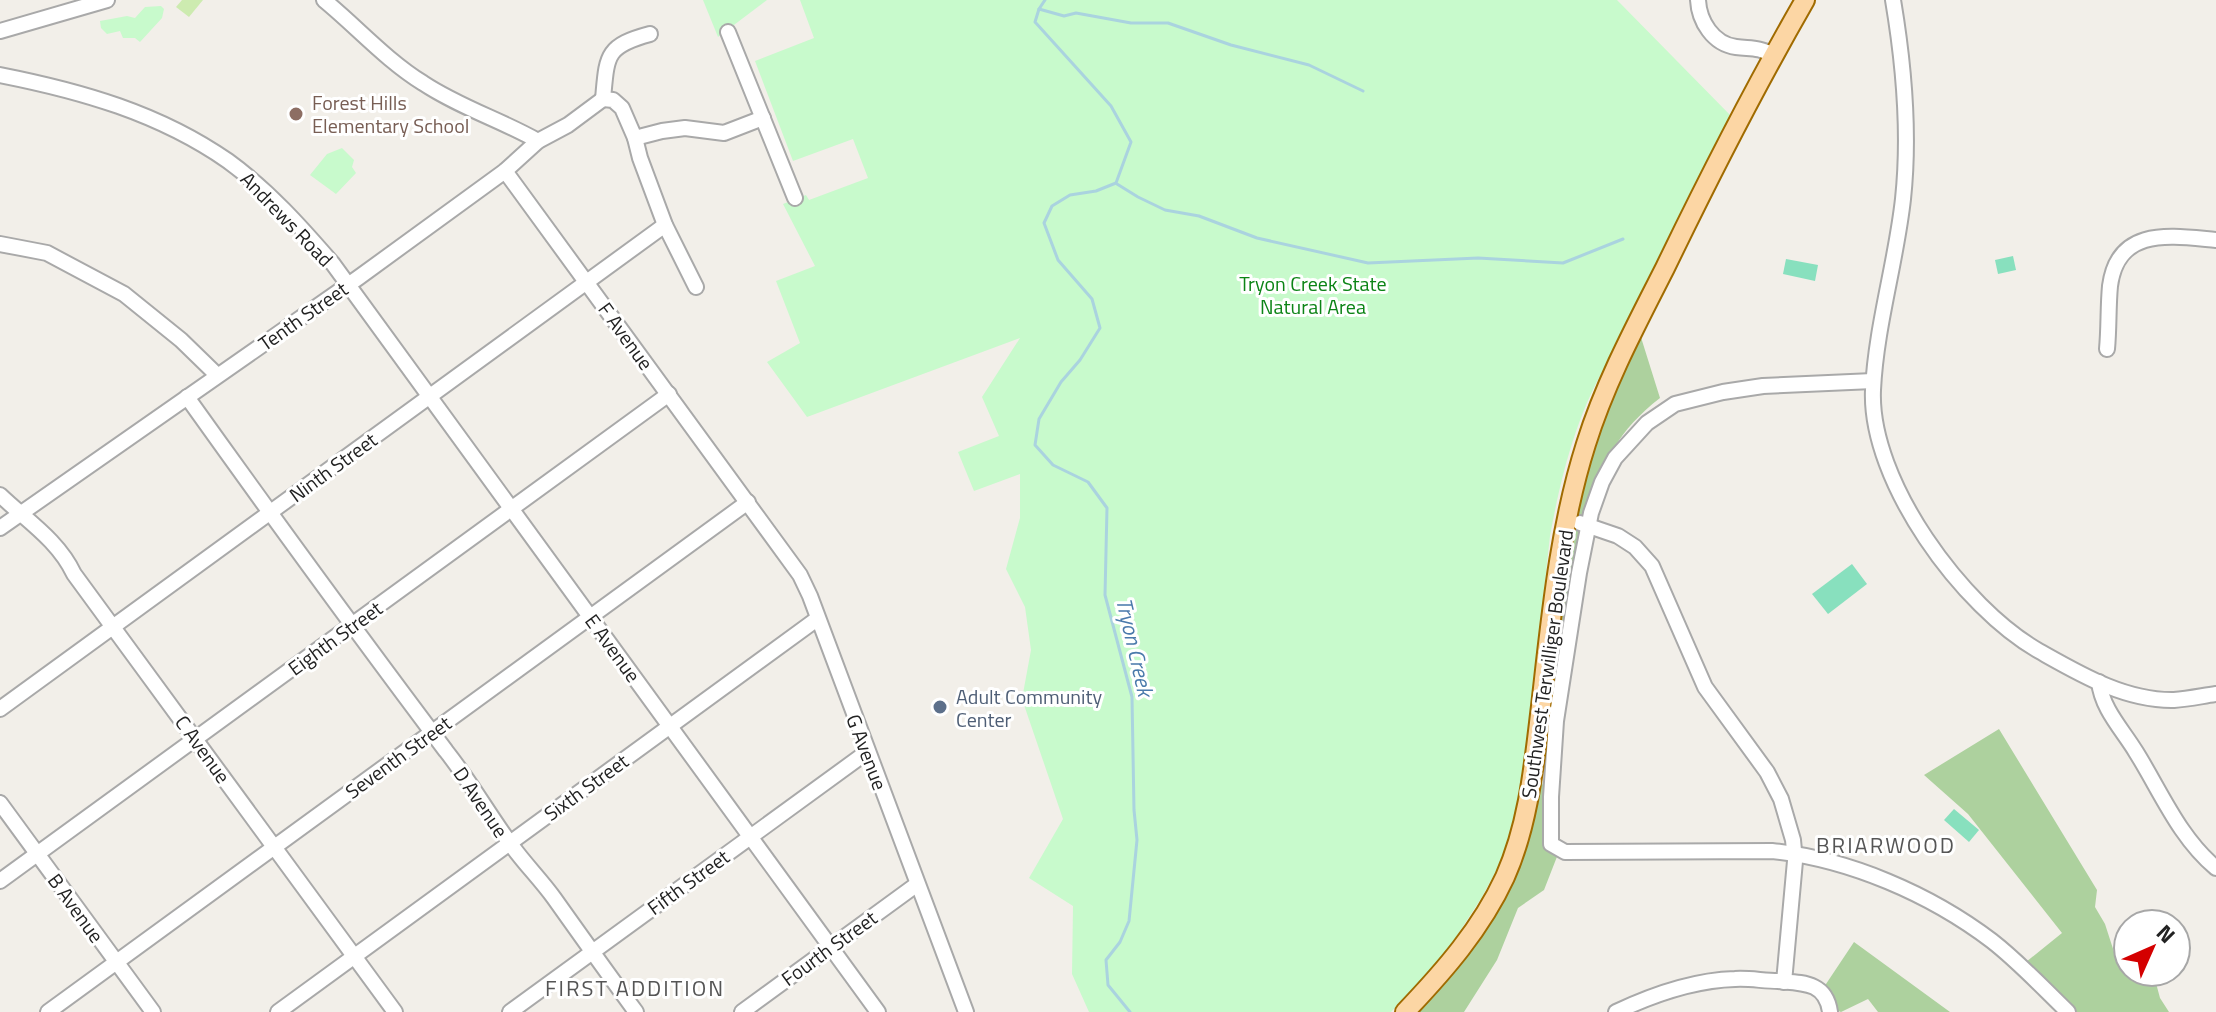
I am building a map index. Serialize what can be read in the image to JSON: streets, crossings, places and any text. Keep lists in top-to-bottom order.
{
  "streets": {
    "main road": ["Southwest Terwilliger Boulevard"],
    "street": [
      "Andrews Road",
      "Tenth Street",
      "F Avenue",
      "Ninth Street",
      "Eighth Street",
      "E Avenue",
      "C Avenue",
      "G Avenue",
      "Seventh Street",
      "Sixth Street",
      "D Avenue",
      "Fifth Street",
      "B Avenue",
      "Fourth Street"
    ]
  },
  "crossings": [
    ["Andrews Road", "Tenth Street"],
    ["Andrews Road", "E Avenue"],
    ["Tenth Street", "F Avenue"],
    ["Tenth Street", "E Avenue"],
    ["Tenth Street", "C Avenue"],
    ["Tenth Street", "D Avenue"],
    ["F Avenue", "Ninth Street"],
    ["F Avenue", "Eighth Street"],
    ["F Avenue", "G Avenue"],
    ["F Avenue", "Seventh Street"],
    ["Ninth Street", "E Avenue"],
    ["Ninth Street", "C Avenue"],
    ["Ninth Street", "D Avenue"],
    ["Eighth Street", "E Avenue"],
    ["Eighth Street", "C Avenue"],
    ["Eighth Street", "D Avenue"],
    ["Eighth Street", "B Avenue"],
    ["E Avenue", "Seventh Street"],
    ["E Avenue", "Sixth Street"],
    ["E Avenue", "Fifth Street"],
    ["E Avenue", "Fourth Street"],
    ["C Avenue", "Seventh Street"],
    ["C Avenue", "Sixth Street"],
    ["G Avenue", "Seventh Street"],
    ["G Avenue", "Sixth Street"],
    ["G Avenue", "Fifth Street"],
    ["G Avenue", "Fourth Street"],
    ["Seventh Street", "D Avenue"],
    ["Seventh Street", "B Avenue"],
    ["Sixth Street", "D Avenue"],
    ["D Avenue", "Fifth Street"]
  ],
  "districts": ["BRIARWOOD", "FIRST ADDITION"],
  "water": ["Tryon Creek"],
  "parks": ["Tryon Creek State Natural Area"],
  "places": ["Forest Hills Elementary School", "Adult Community Center"],
  "north": "top right"
}
